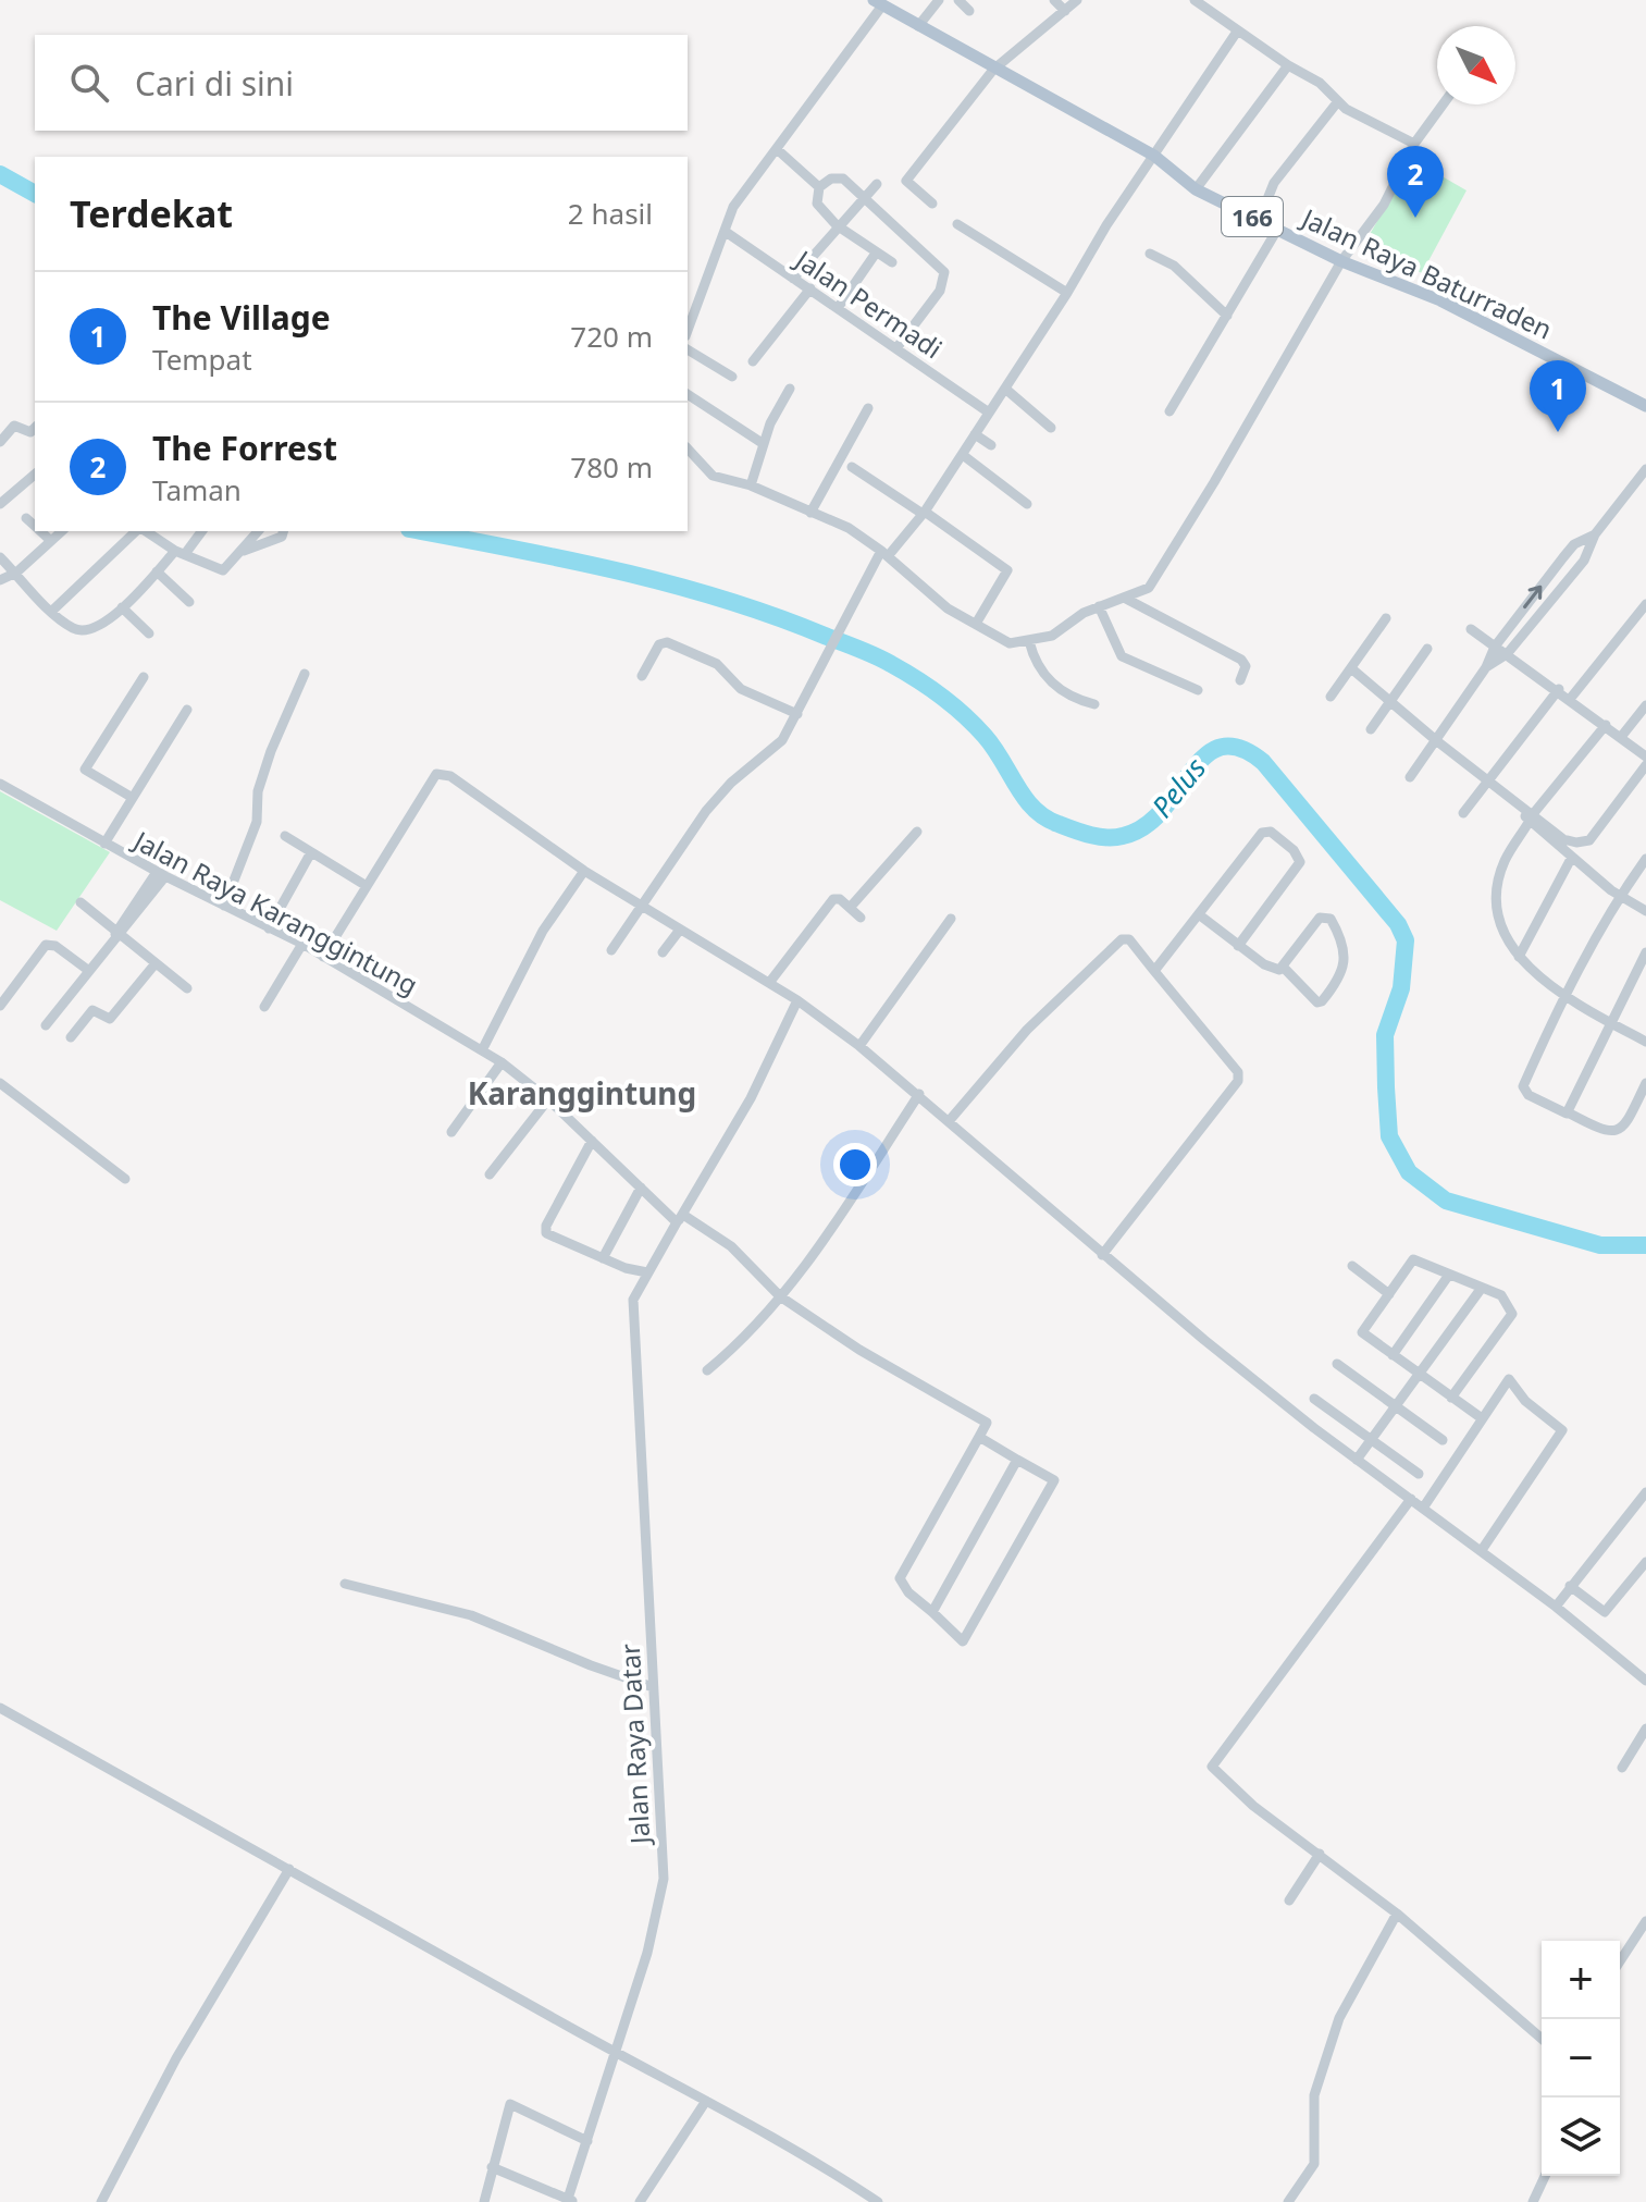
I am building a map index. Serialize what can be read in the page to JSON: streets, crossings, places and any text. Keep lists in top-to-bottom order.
{
  "streets": {
    "main road": ["166", "Jalan Raya Baturraden"],
    "street": ["Jalan Permadi", "Jalan Raya Karanggintung", "Jalan Raya Datar"]
  },
  "districts": ["Karanggintung"],
  "water": ["Pelus"],
  "north": "bottom right",
  "page": {
    "search": "Cari di sini",
    "pins": ["2", "1"],
    "heading": ["Terdekat", "2 hasil"],
    "list": [
      {
        "mark": "1",
        "name": "The Village",
        "note": "Tempat",
        "value": "720 m"
      },
      {
        "mark": "2",
        "name": "The Forrest",
        "note": "Taman",
        "value": "780 m"
      }
    ],
    "map_buttons": ["+", "−"]
  }
}
